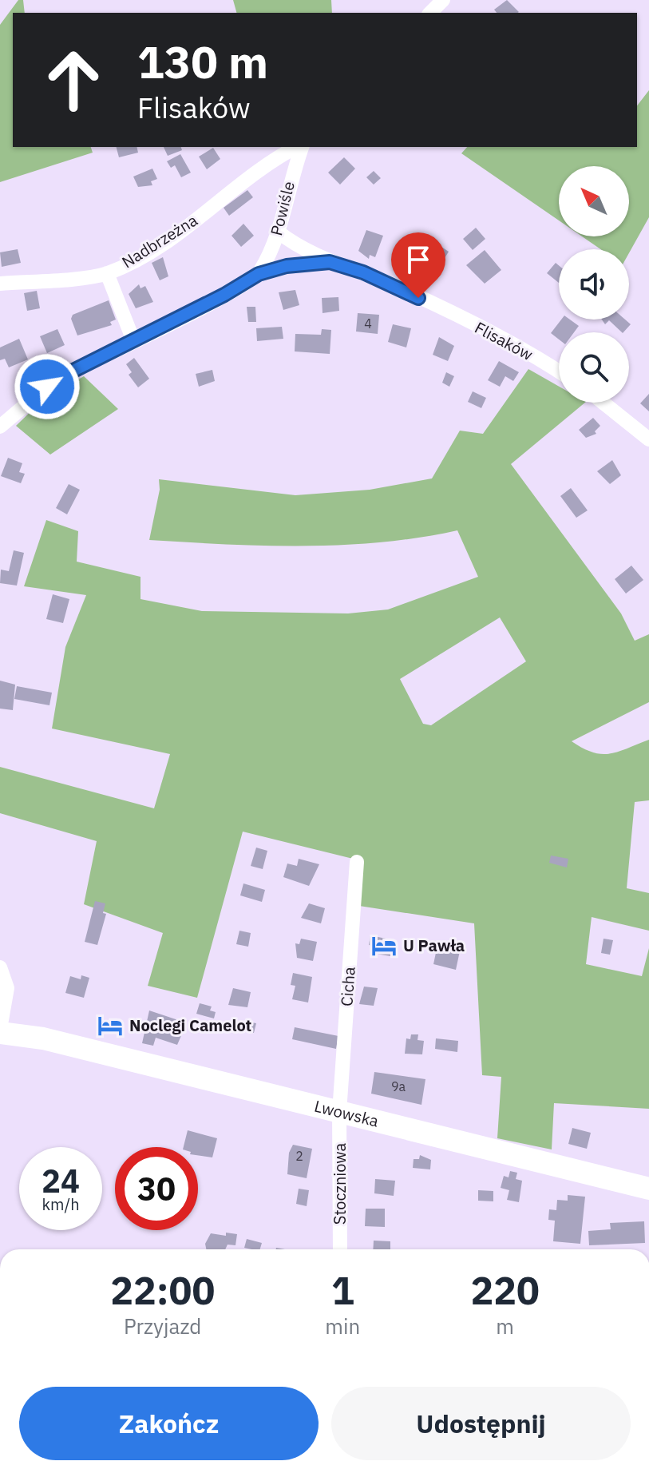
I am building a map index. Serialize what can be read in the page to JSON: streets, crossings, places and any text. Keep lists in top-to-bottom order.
{
  "streets": {
    "main road": ["Lwowska"],
    "street": [
      "Powiśle",
      "Nadbrzeżna",
      "Flisaków",
      "Cicha",
      "Stoczniowa"
    ]
  },
  "crossings": [
    ["Powiśle", "Flisaków"],
    ["Cicha", "Lwowska"],
    ["Cicha", "Stoczniowa"],
    ["Lwowska", "Stoczniowa"]
  ],
  "places": {
    "hotel": ["U Pawła", "Noclegi Camelot"]
  },
  "house_numbers": ["4", "9a", "2"],
  "north": "top left",
  "page": {
    "turn": ["130 m", "Flisaków"],
    "speed": "24 km/h",
    "limit": "30",
    "eta": [
      "22:00",
      "Przyjazd",
      "1",
      "min",
      "220",
      "m"
    ],
    "buttons": ["Zakończ", "Udostępnij"]
  }
}
